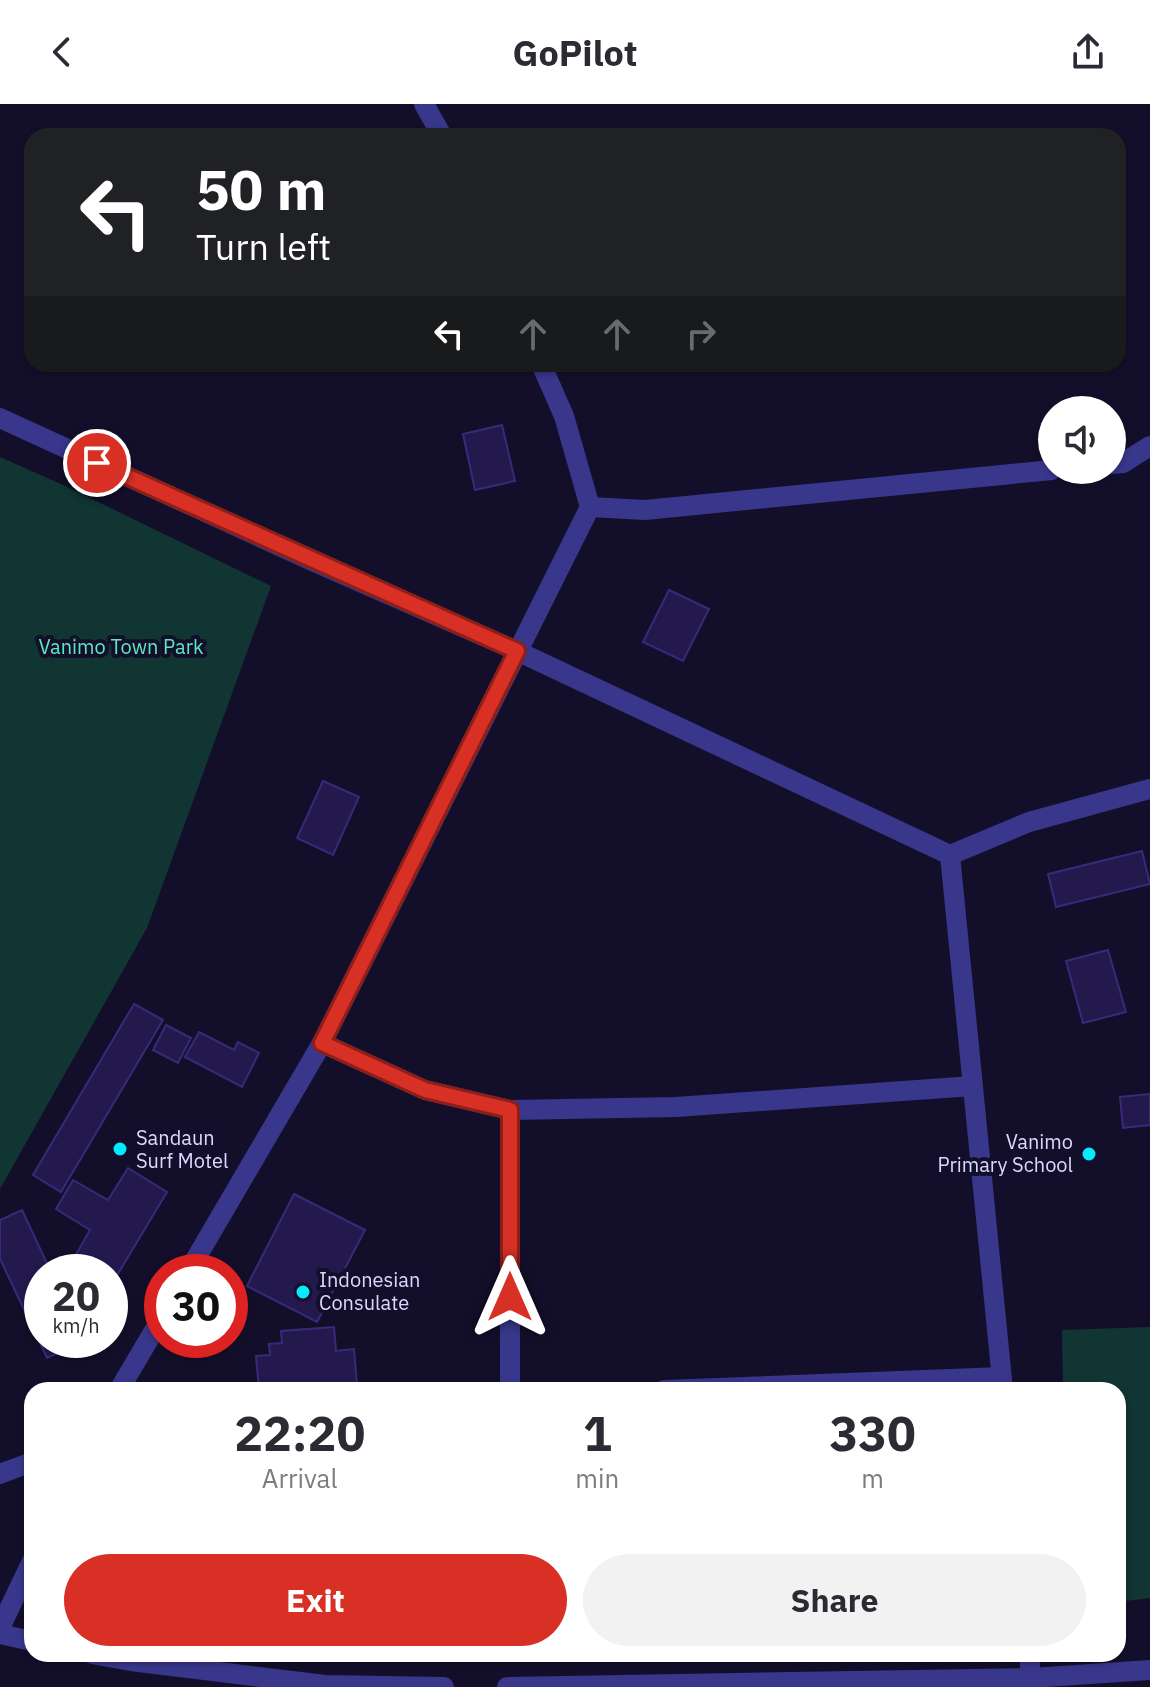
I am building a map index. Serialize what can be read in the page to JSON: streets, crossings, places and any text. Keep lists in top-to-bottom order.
{
  "parks": ["Vanimo Town Park"],
  "places": ["Sandaun Surf Motel", "Vanimo Primary School", "Indonesian Consulate"],
  "page": {
    "header": "GoPilot",
    "turn": ["50 m", "Turn left"],
    "speed": "20 km/h",
    "limit": "30",
    "eta": [
      "22:20",
      "Arrival",
      "1",
      "min",
      "330",
      "m"
    ],
    "buttons": ["Exit", "Share"]
  }
}
